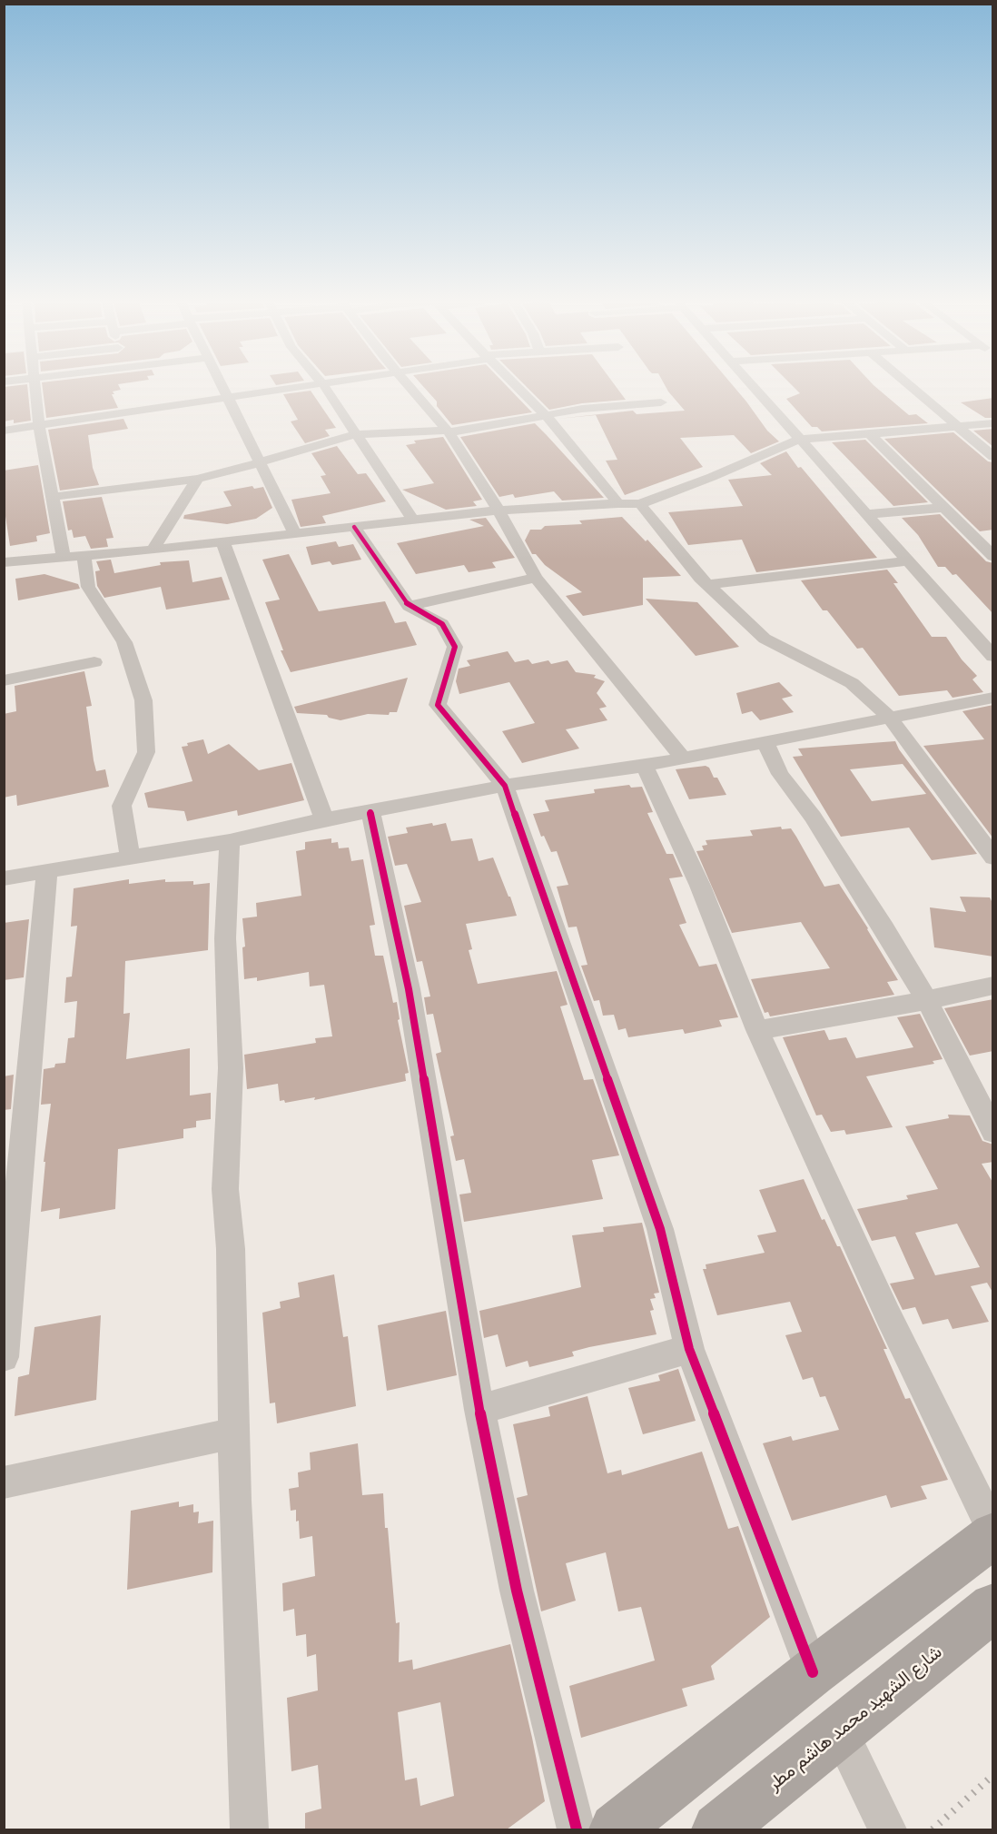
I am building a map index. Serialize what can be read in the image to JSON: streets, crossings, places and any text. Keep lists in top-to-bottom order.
{
  "streets": {
    "main road": ["شارع الشهيد محمد هاشم مطر"]
  }
}
